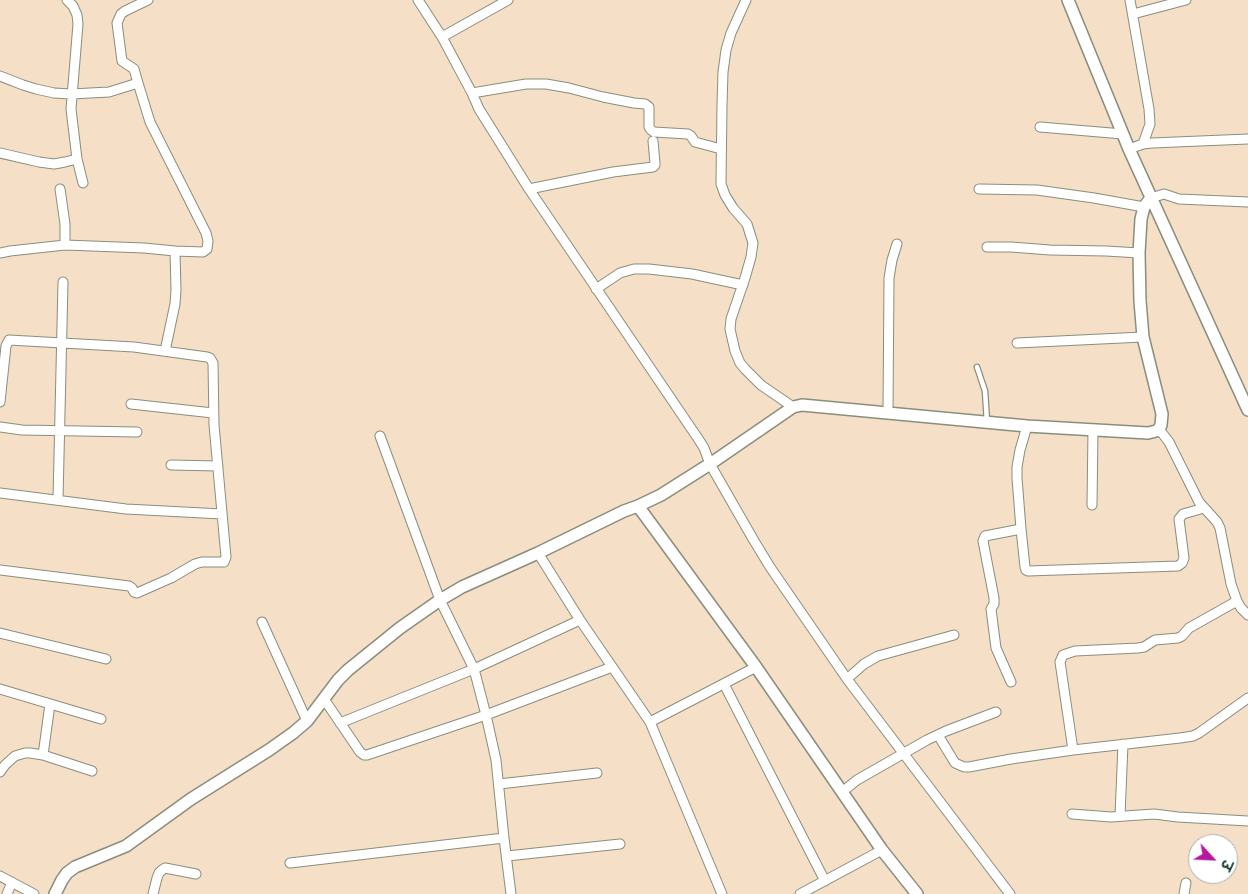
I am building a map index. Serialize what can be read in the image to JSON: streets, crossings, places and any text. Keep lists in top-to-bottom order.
{
  "north": "bottom right"
}
